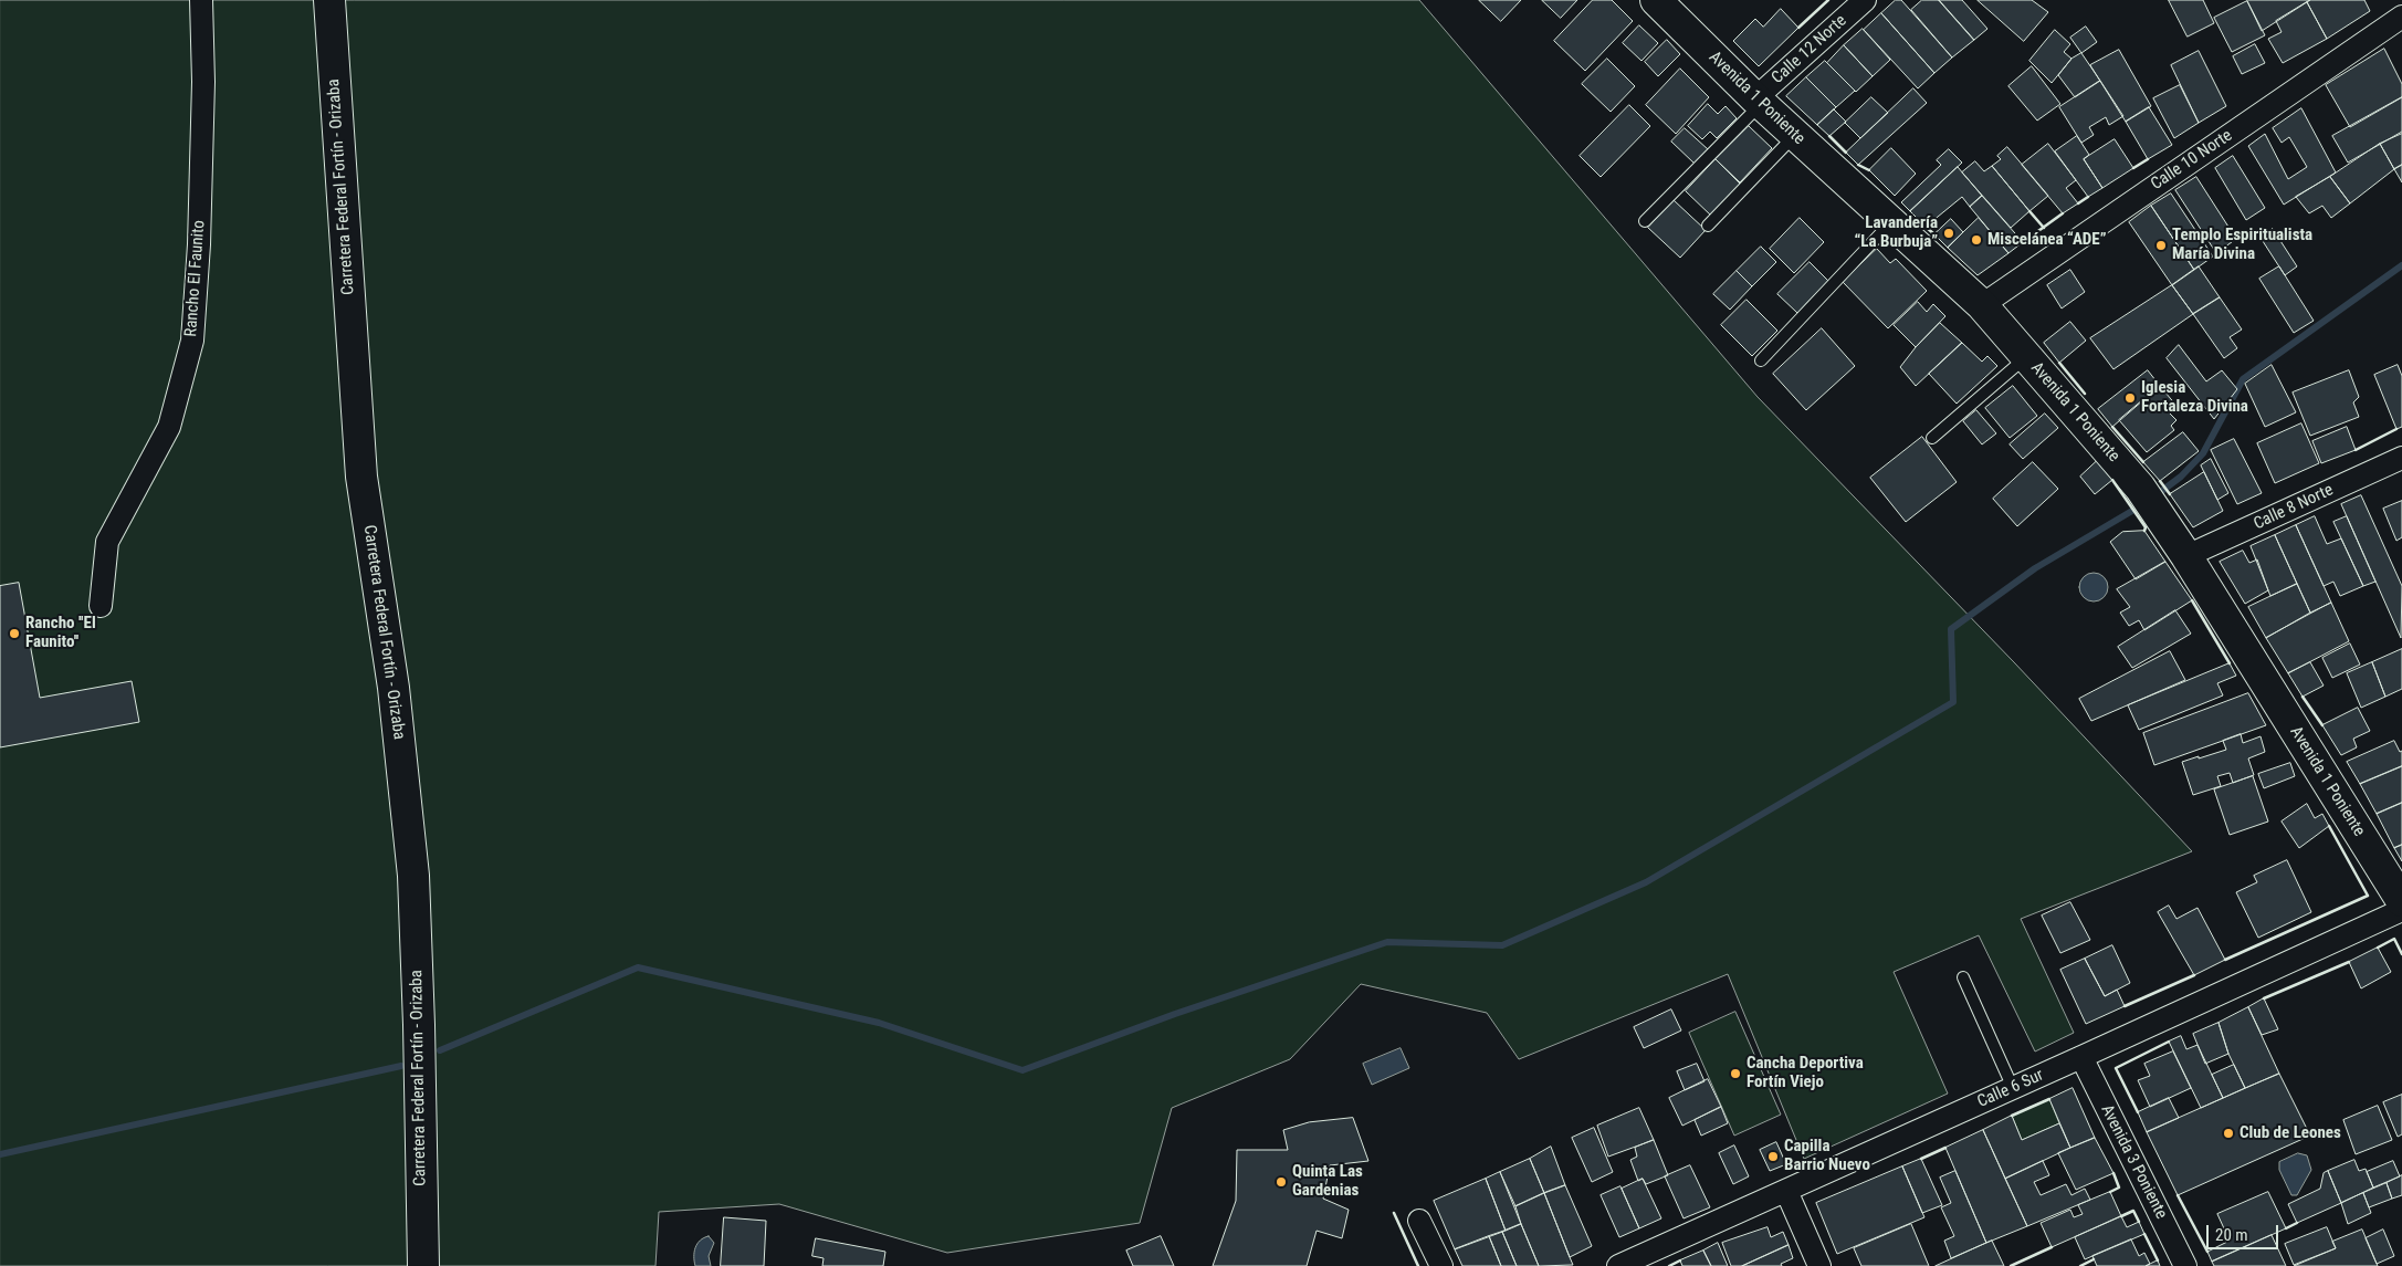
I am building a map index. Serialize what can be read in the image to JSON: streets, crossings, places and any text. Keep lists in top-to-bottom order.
{
  "streets": {
    "main road": ["Avenida 1 Poniente", "Carretera Federal Fortín - Orizaba"],
    "street": [
      "Calle 12 Norte",
      "Calle 10 Norte",
      "Rancho El Faunito",
      "Calle 8 Norte",
      "Calle 6 Sur",
      "Avenida 3 Poniente"
    ]
  },
  "crossings": [
    ["Calle 12 Norte", "Avenida 1 Poniente"],
    ["Avenida 1 Poniente", "Calle 10 Norte"],
    ["Avenida 1 Poniente", "Calle 8 Norte"],
    ["Calle 6 Sur", "Avenida 3 Poniente"]
  ],
  "places": [
    "Lavandería “La Burbuja”",
    "Miscelánea “ADE”",
    "Templo Espiritualista María Divina",
    "Iglesia Fortaleza Divina",
    "Rancho ''El Faunito''",
    "Cancha Deportiva Fortín Viejo",
    "Club de Leones",
    "Capilla Barrio Nuevo",
    "Quinta Las Gardenias"
  ],
  "scale_bar": "20 m"
}
